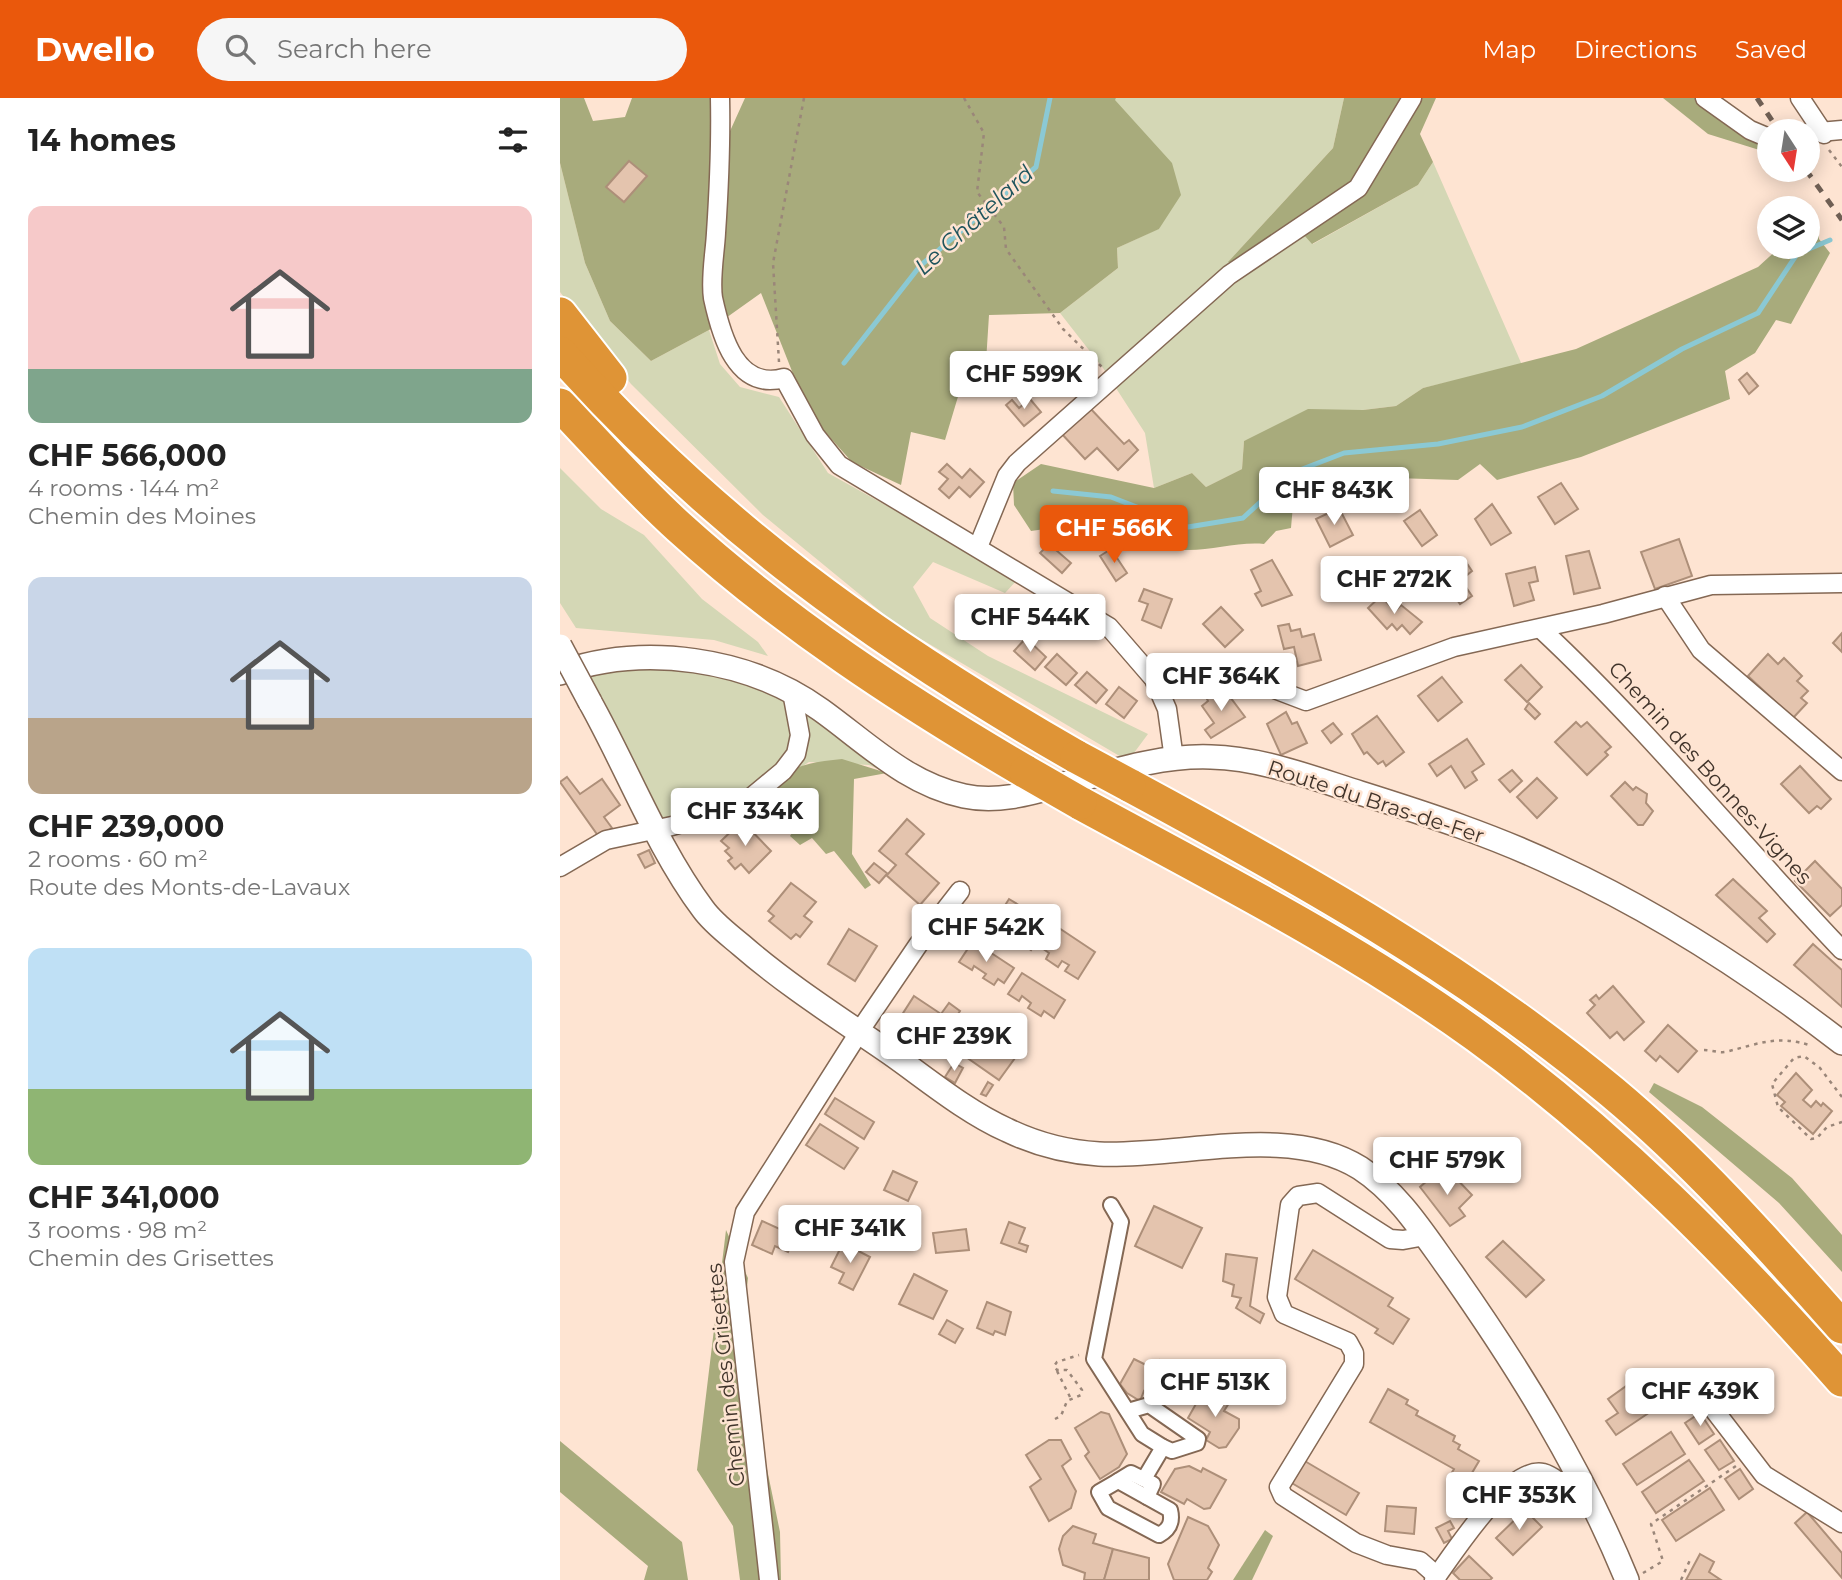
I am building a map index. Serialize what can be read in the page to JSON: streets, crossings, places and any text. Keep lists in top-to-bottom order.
{
  "streets": {
    "street": ["Chemin des Bonnes-Vignes", "Route du Bras-de-Fer", "Chemin des Grisettes"]
  },
  "water": ["Le Châtelard"],
  "north": "bottom",
  "page": {
    "header": "Dwello",
    "search": "Search here",
    "nav": ["Map", "Directions", "Saved"],
    "heading": "14 homes",
    "list": [
      {
        "name": "CHF 566,000",
        "note": "4 rooms · 144 m² · Chemin des Moines"
      },
      {
        "name": "CHF 239,000",
        "note": "2 rooms · 60 m² · Route des Monts-de-Lavaux"
      },
      {
        "name": "CHF 341,000",
        "note": "3 rooms · 98 m² · Chemin des Grisettes"
      }
    ],
    "price": [
      "CHF 599K",
      "CHF 843K",
      "CHF 566K",
      "CHF 272K",
      "CHF 544K",
      "CHF 364K",
      "CHF 334K",
      "CHF 542K",
      "CHF 239K",
      "CHF 579K",
      "CHF 341K",
      "CHF 513K",
      "CHF 439K",
      "CHF 353K"
    ]
  }
}
